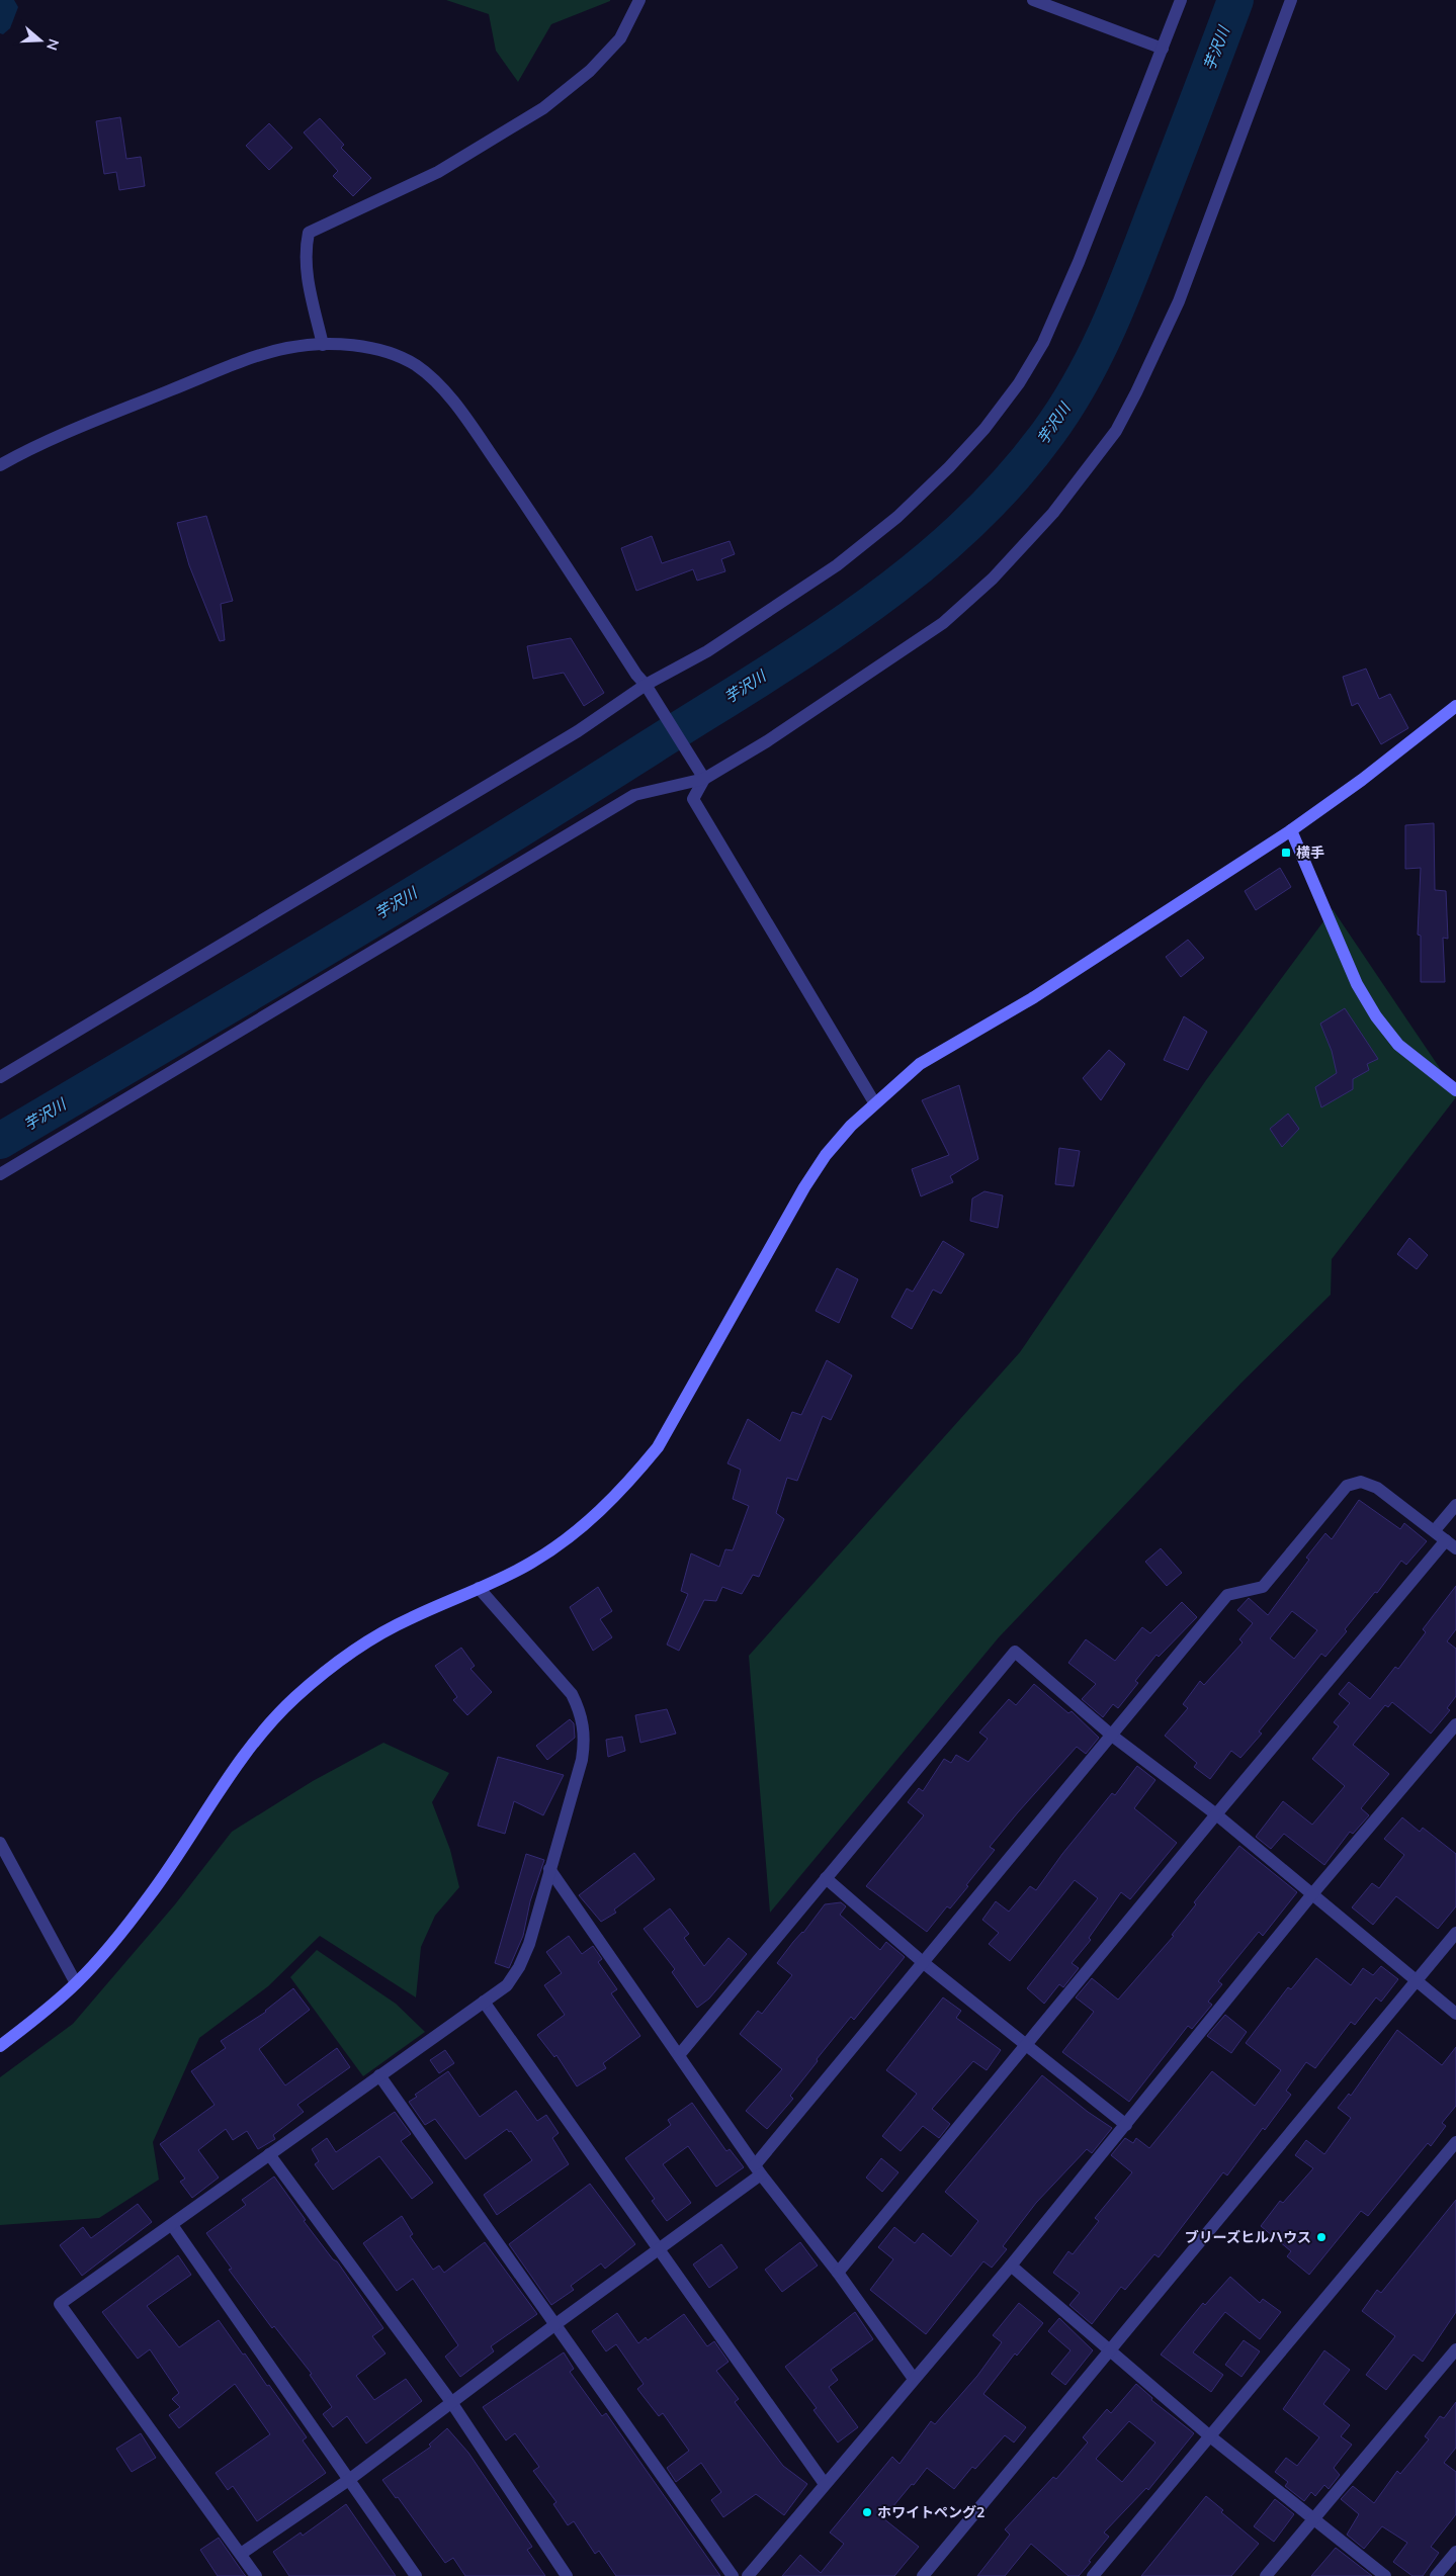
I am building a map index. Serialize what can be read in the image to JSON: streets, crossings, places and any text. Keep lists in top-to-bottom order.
{
  "water": ["芋沢川"],
  "places": {
    "transit": ["横手"],
    "other": ["ブリーズヒルハウス", "ホワイトペング2"]
  },
  "north": "right"
}
